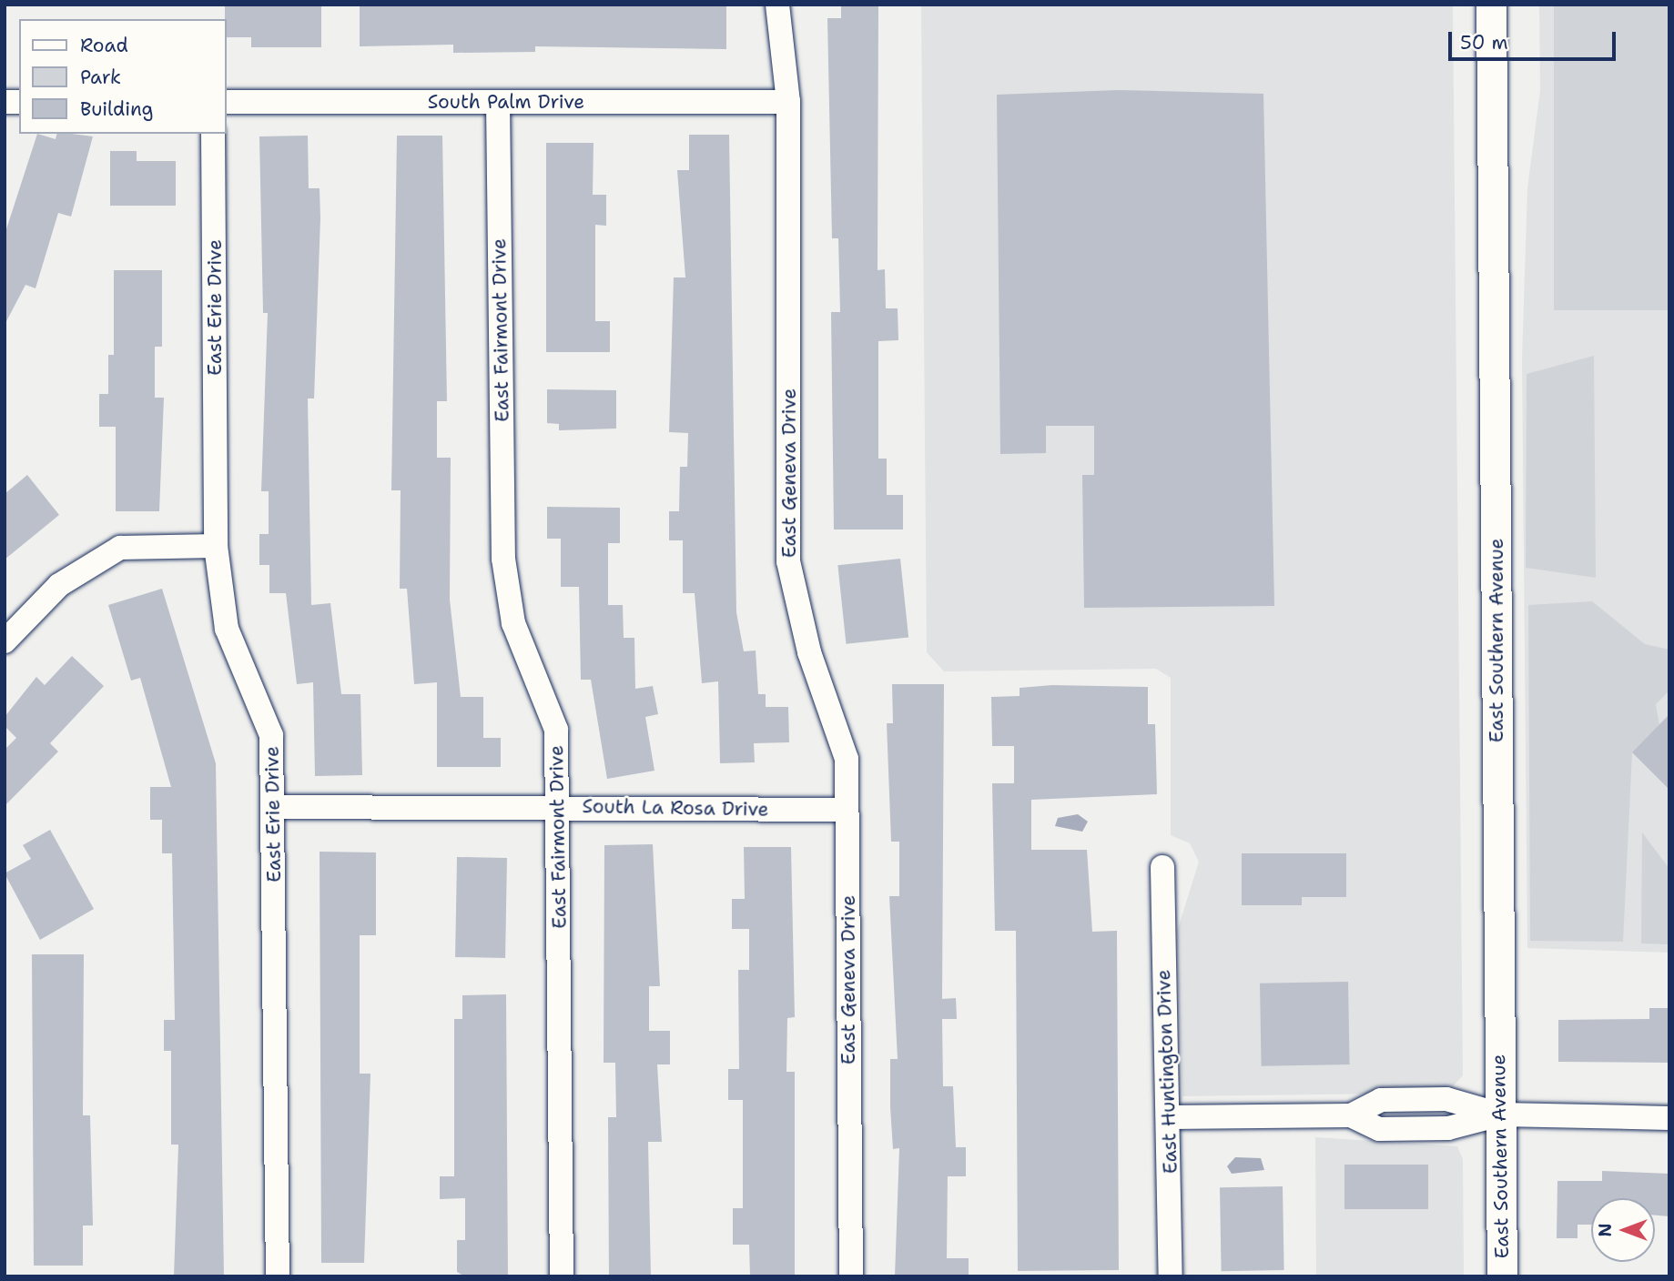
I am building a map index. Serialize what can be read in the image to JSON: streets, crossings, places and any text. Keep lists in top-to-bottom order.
{
  "streets": {
    "main road": ["East Southern Avenue"],
    "street": [
      "South Palm Drive",
      "East Erie Drive",
      "East Fairmont Drive",
      "East Geneva Drive",
      "South La Rosa Drive",
      "East Huntington Drive"
    ]
  },
  "crossings": [
    ["South Palm Drive", "East Fairmont Drive"],
    ["South Palm Drive", "East Geneva Drive"],
    ["East Erie Drive", "South La Rosa Drive"],
    ["East Fairmont Drive", "South La Rosa Drive"],
    ["East Geneva Drive", "South La Rosa Drive"]
  ],
  "legend": ["Road", "Park", "Building"],
  "scale_bar": "50 m",
  "north": "left"
}
